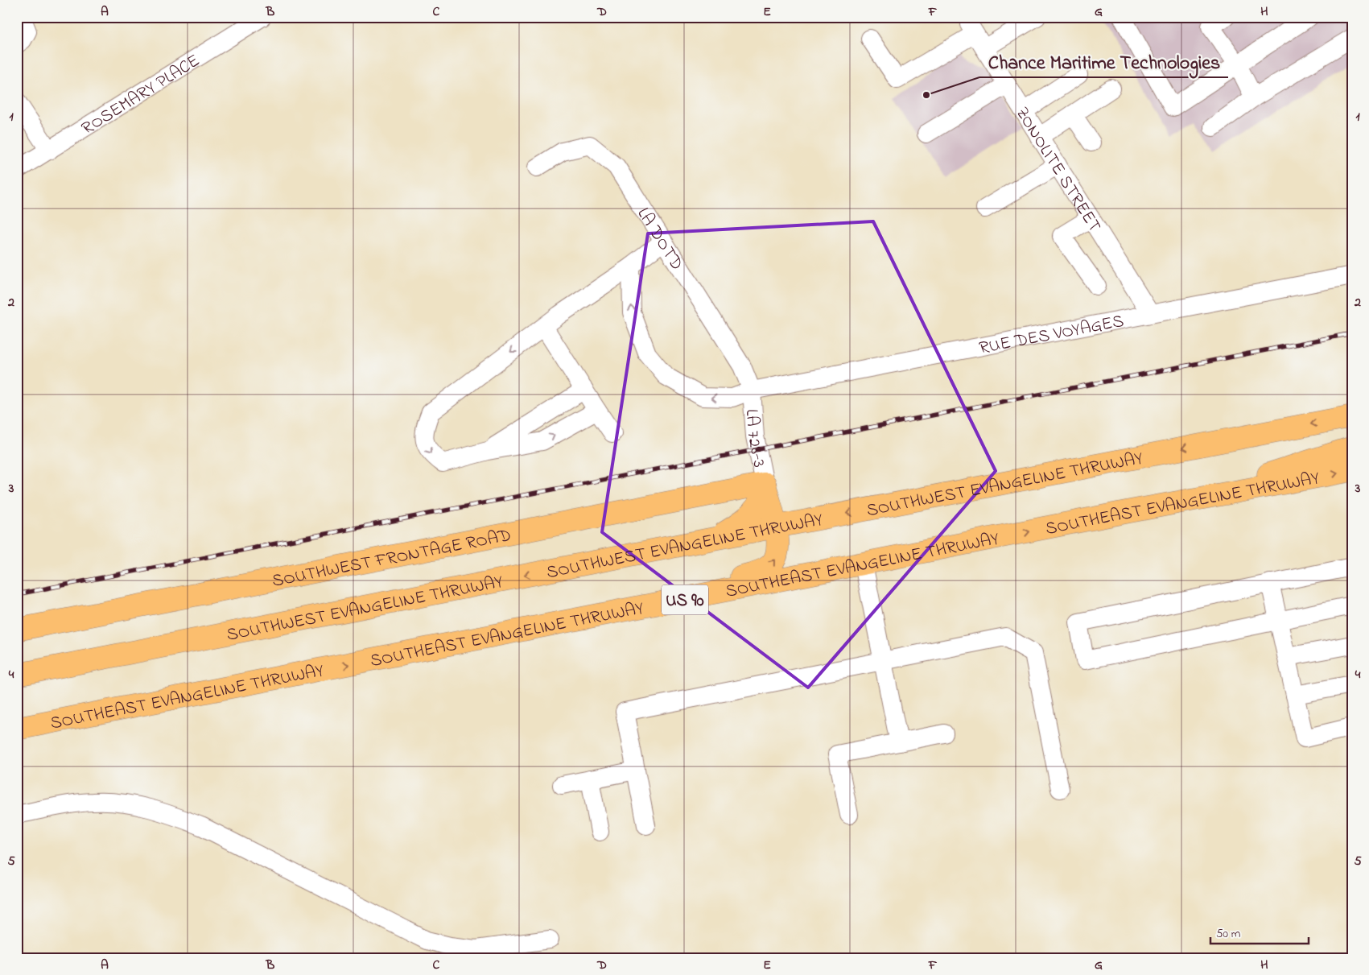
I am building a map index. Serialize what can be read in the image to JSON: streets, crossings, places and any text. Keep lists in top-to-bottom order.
{
  "streets": {
    "main road": [
      "SOUTHWEST EVANGELINE THRUWAY",
      "SOUTHEAST EVANGELINE THRUWAY",
      "SOUTHWEST FRONTAGE ROAD",
      "US 90"
    ],
    "street": [
      "ROSEMARY PLACE",
      "ZONOLITE STREET",
      "LA DOTD",
      "RUE DES VOYAGES",
      "LA 728-3"
    ]
  },
  "crossings": [
    ["ZONOLITE STREET", "RUE DES VOYAGES"],
    ["LA DOTD", "RUE DES VOYAGES"],
    ["LA DOTD", "LA 728-3"],
    ["RUE DES VOYAGES", "LA 728-3"],
    ["LA 728-3", "SOUTHWEST FRONTAGE ROAD"]
  ],
  "one_way": ["SOUTHWEST EVANGELINE THRUWAY", "SOUTHEAST EVANGELINE THRUWAY"],
  "places": ["Chance Maritime Technologies"],
  "scale_bar": "50 m",
  "grid": {
    "columns": [
      "A",
      "B",
      "C",
      "D",
      "E",
      "F",
      "G",
      "H"
    ],
    "rows": [
      "1",
      "2",
      "3",
      "4",
      "5"
    ]
  }
}
